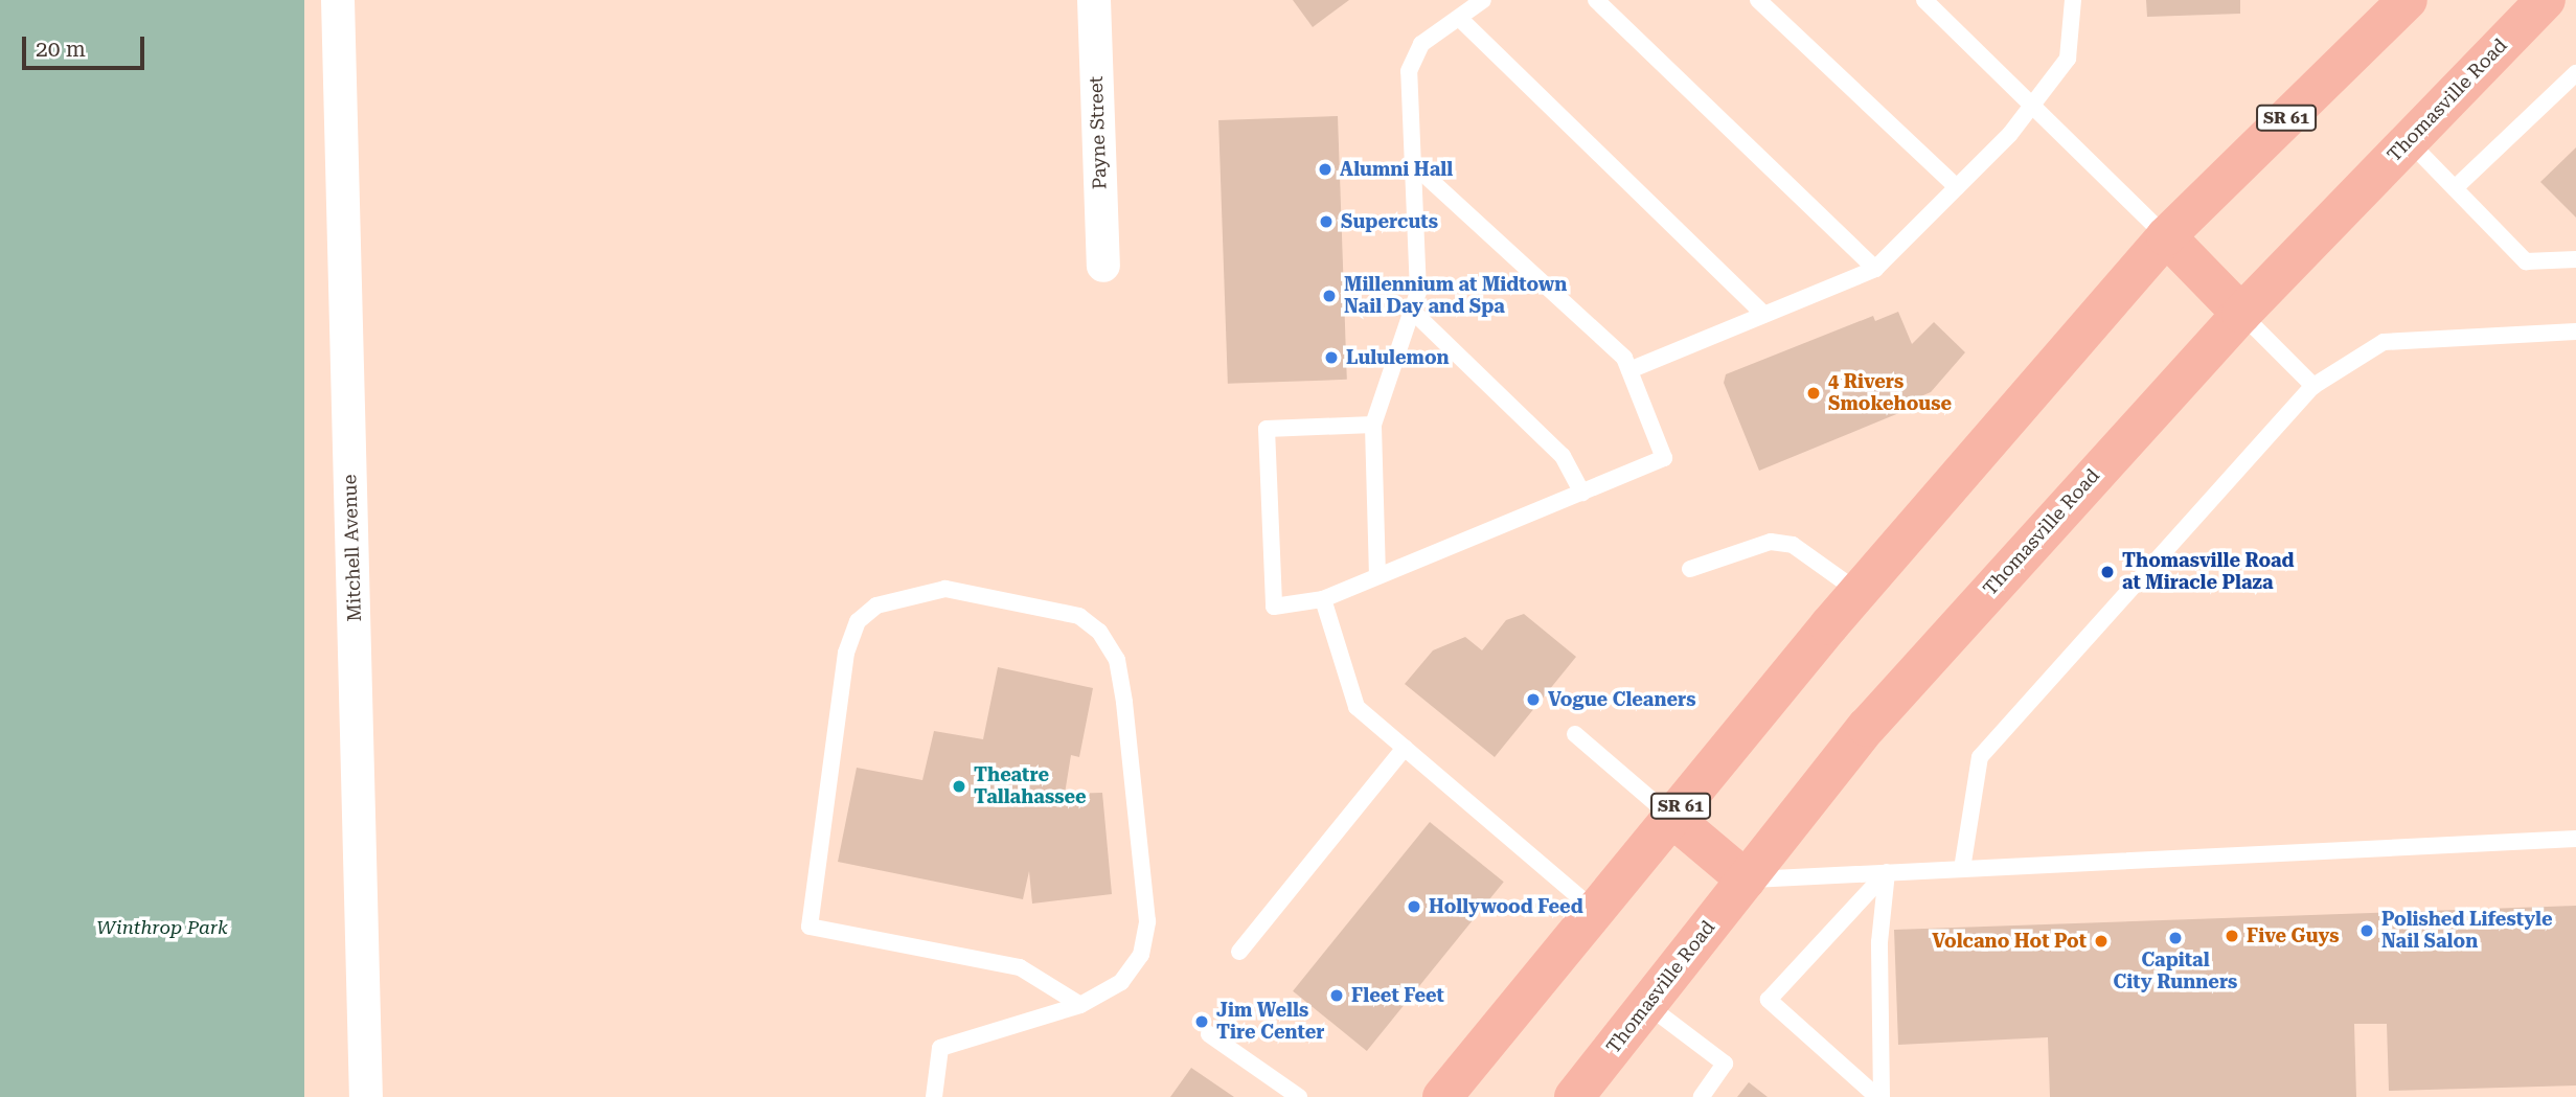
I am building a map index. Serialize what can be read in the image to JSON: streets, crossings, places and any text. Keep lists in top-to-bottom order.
{
  "streets": {
    "main road": ["Thomasville Road", "SR 61"],
    "street": ["Payne Street", "Mitchell Avenue"]
  },
  "parks": ["Winthrop Park"],
  "places": [
    "Alumni Hall",
    "Supercuts",
    "Millennium at Midtown Nail Day and Spa",
    "Lululemon",
    "4 Rivers Smokehouse",
    "Thomasville Road at Miracle Plaza",
    "Vogue Cleaners",
    "Theatre Tallahassee",
    "Hollywood Feed",
    "Polished Lifestyle Nail Salon",
    "Five Guys",
    "Capital City Runners",
    "Volcano Hot Pot",
    "Fleet Feet",
    "Jim Wells Tire Center"
  ],
  "scale_bar": "20 m"
}
